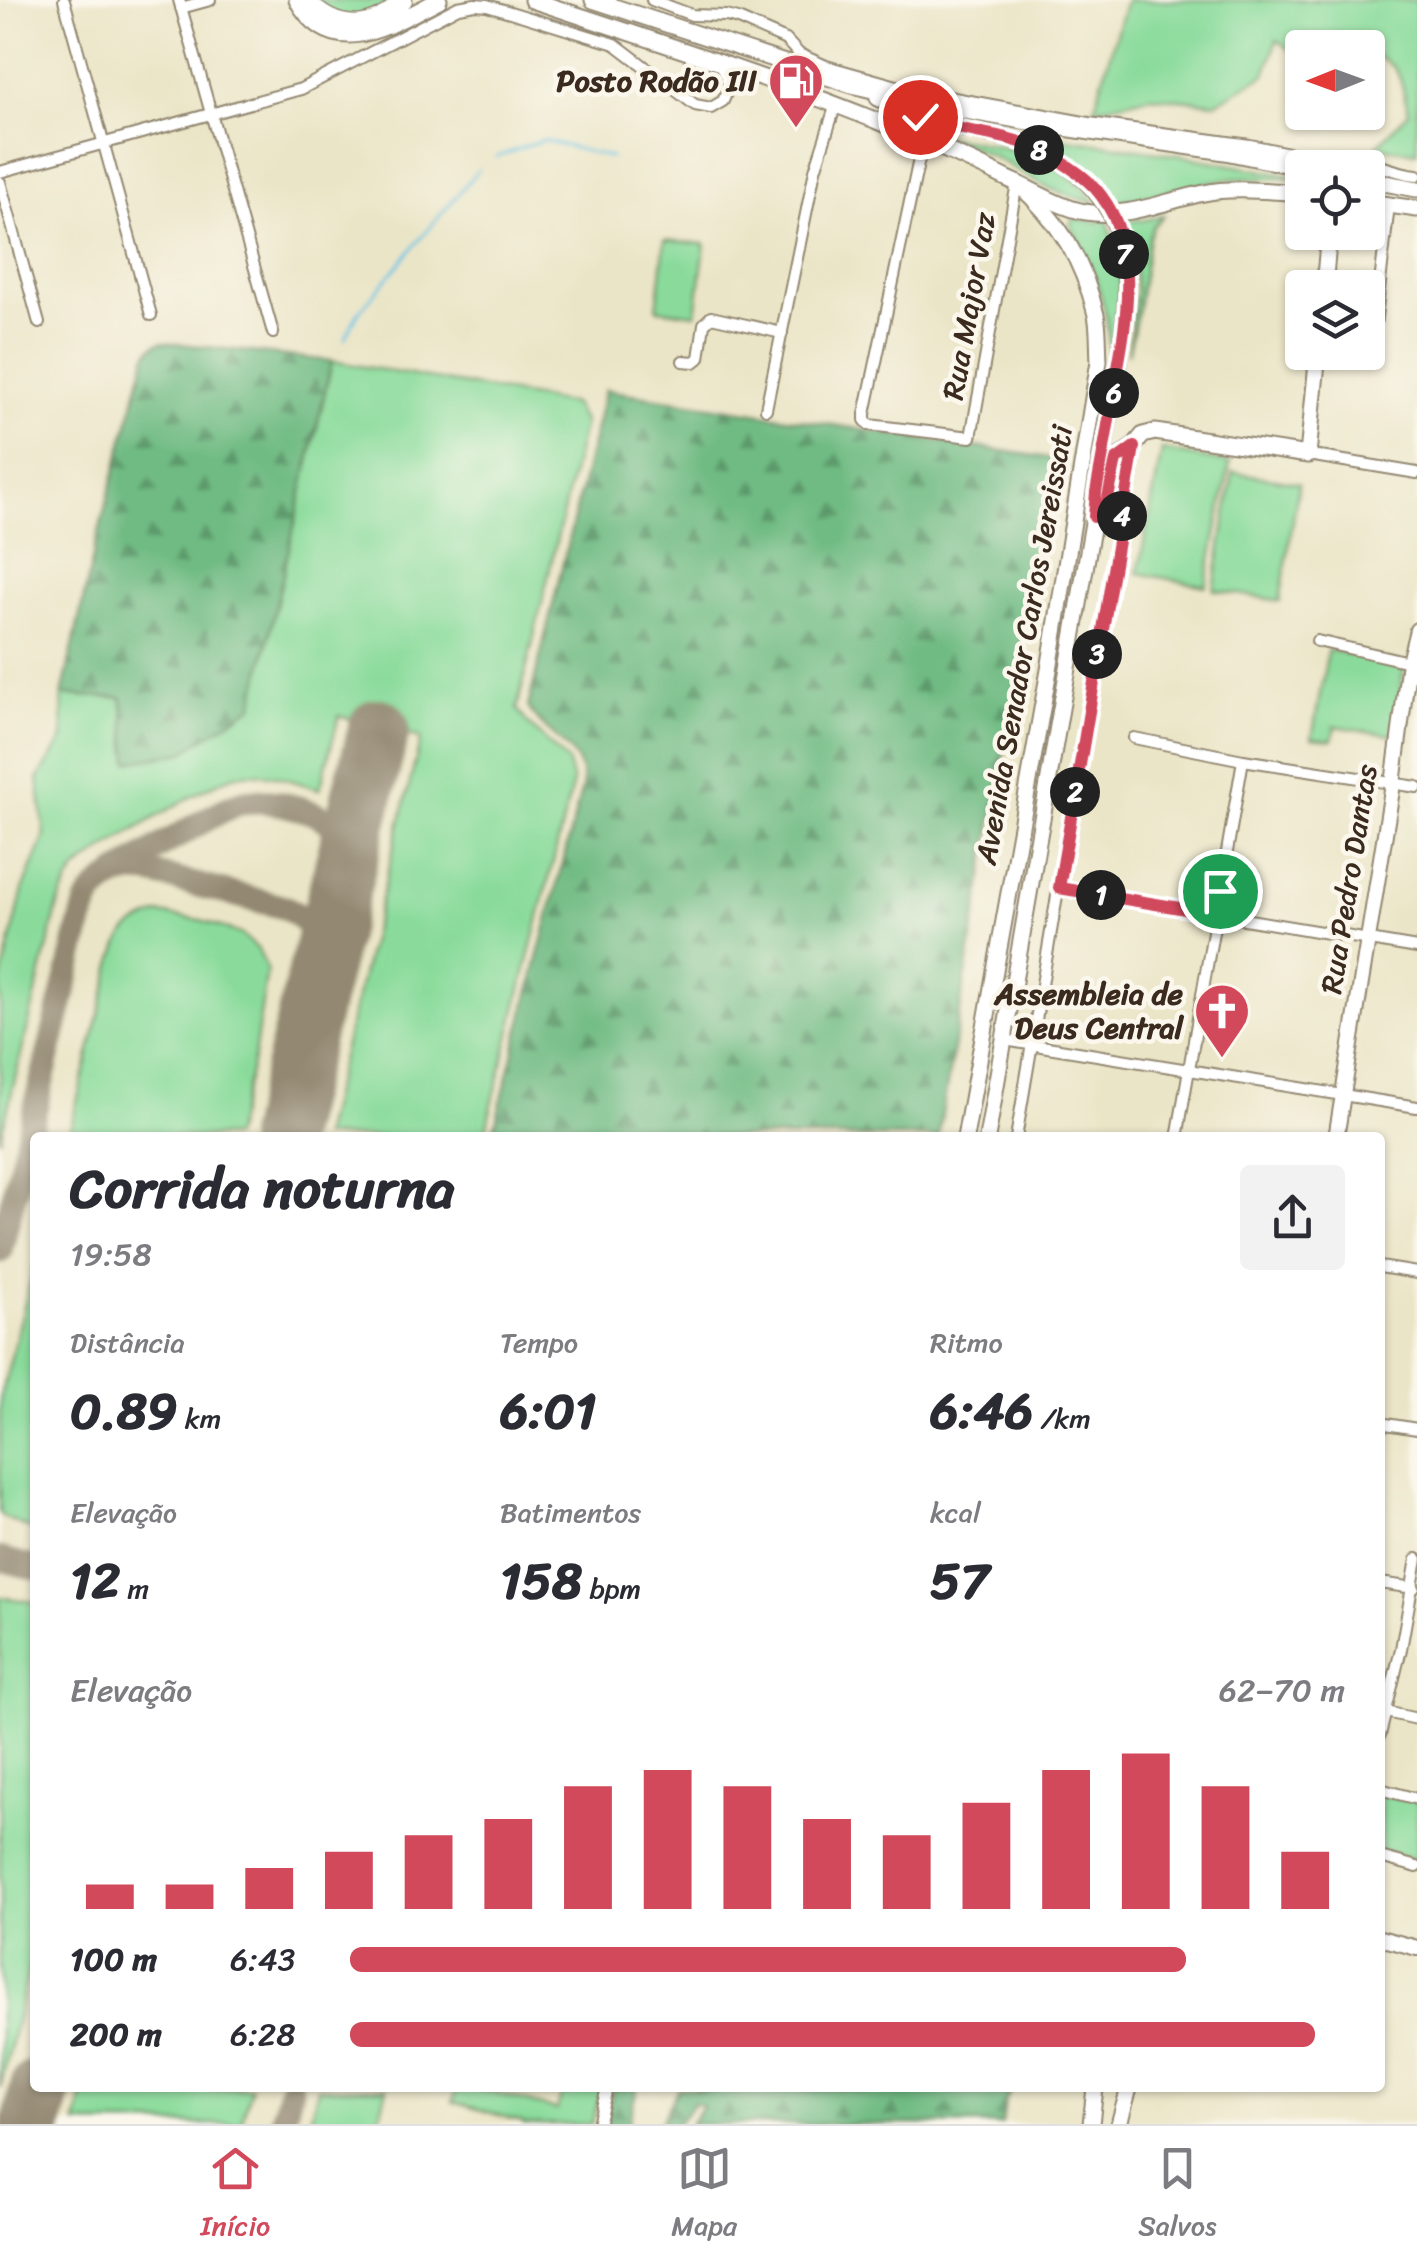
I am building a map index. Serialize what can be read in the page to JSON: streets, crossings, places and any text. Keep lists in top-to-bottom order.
{
  "streets": {
    "main road": ["Avenida Senador Carlos Jereissati", "Rua Pedro Dantas"],
    "street": ["Rua Major Vaz"]
  },
  "crossings": [
    ["Rua Major Vaz", "Avenida Senador Carlos Jereissati"]
  ],
  "places": {
    "fuel station": ["Posto Rodão III"],
    "church": ["Assembleia de Deus Central"]
  },
  "north": "left",
  "page": {
    "pins": [
      "8",
      "7",
      "6",
      "4",
      "3",
      "2",
      "1"
    ],
    "heading": ["Corrida noturna", "19:58"],
    "stats": [
      ["Distância", "0.89 km"],
      ["Tempo", "6:01"],
      ["Ritmo", "6:46 /km"],
      ["Elevação", "12 m"],
      ["Batimentos", "158 bpm"],
      ["kcal", "57"]
    ],
    "chart": ["Elevação", "62–70 m"],
    "list": [
      {
        "name": "100 m",
        "note": "6:43"
      },
      {
        "name": "200 m",
        "note": "6:28"
      }
    ],
    "tabs": ["Início", "Mapa", "Salvos"]
  }
}
